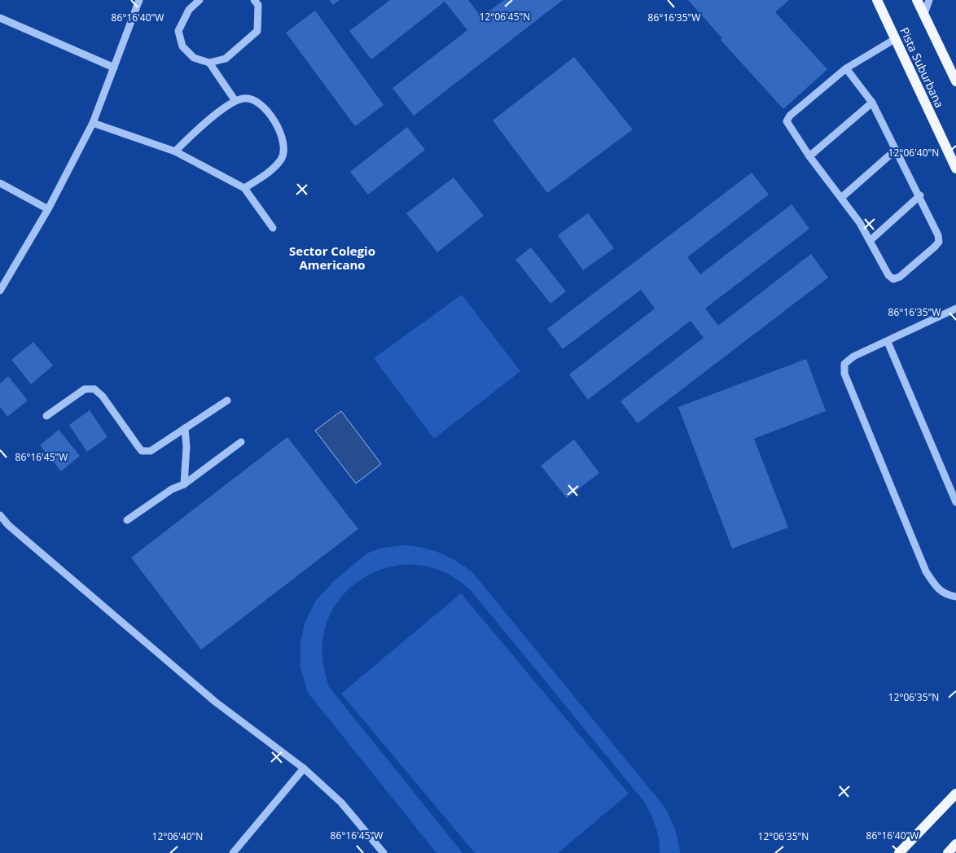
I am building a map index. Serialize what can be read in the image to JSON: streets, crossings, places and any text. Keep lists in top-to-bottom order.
{
  "streets": {
    "main road": ["Pista Suburbana"]
  },
  "districts": ["Sector Colegio Americano"],
  "coordinates": [
    "12°06'45\"N",
    "86°16'40\"W",
    "86°16'35\"W",
    "12°06'40\"N",
    "86°16'45\"W",
    "12°06'35\"N"
  ]
}
